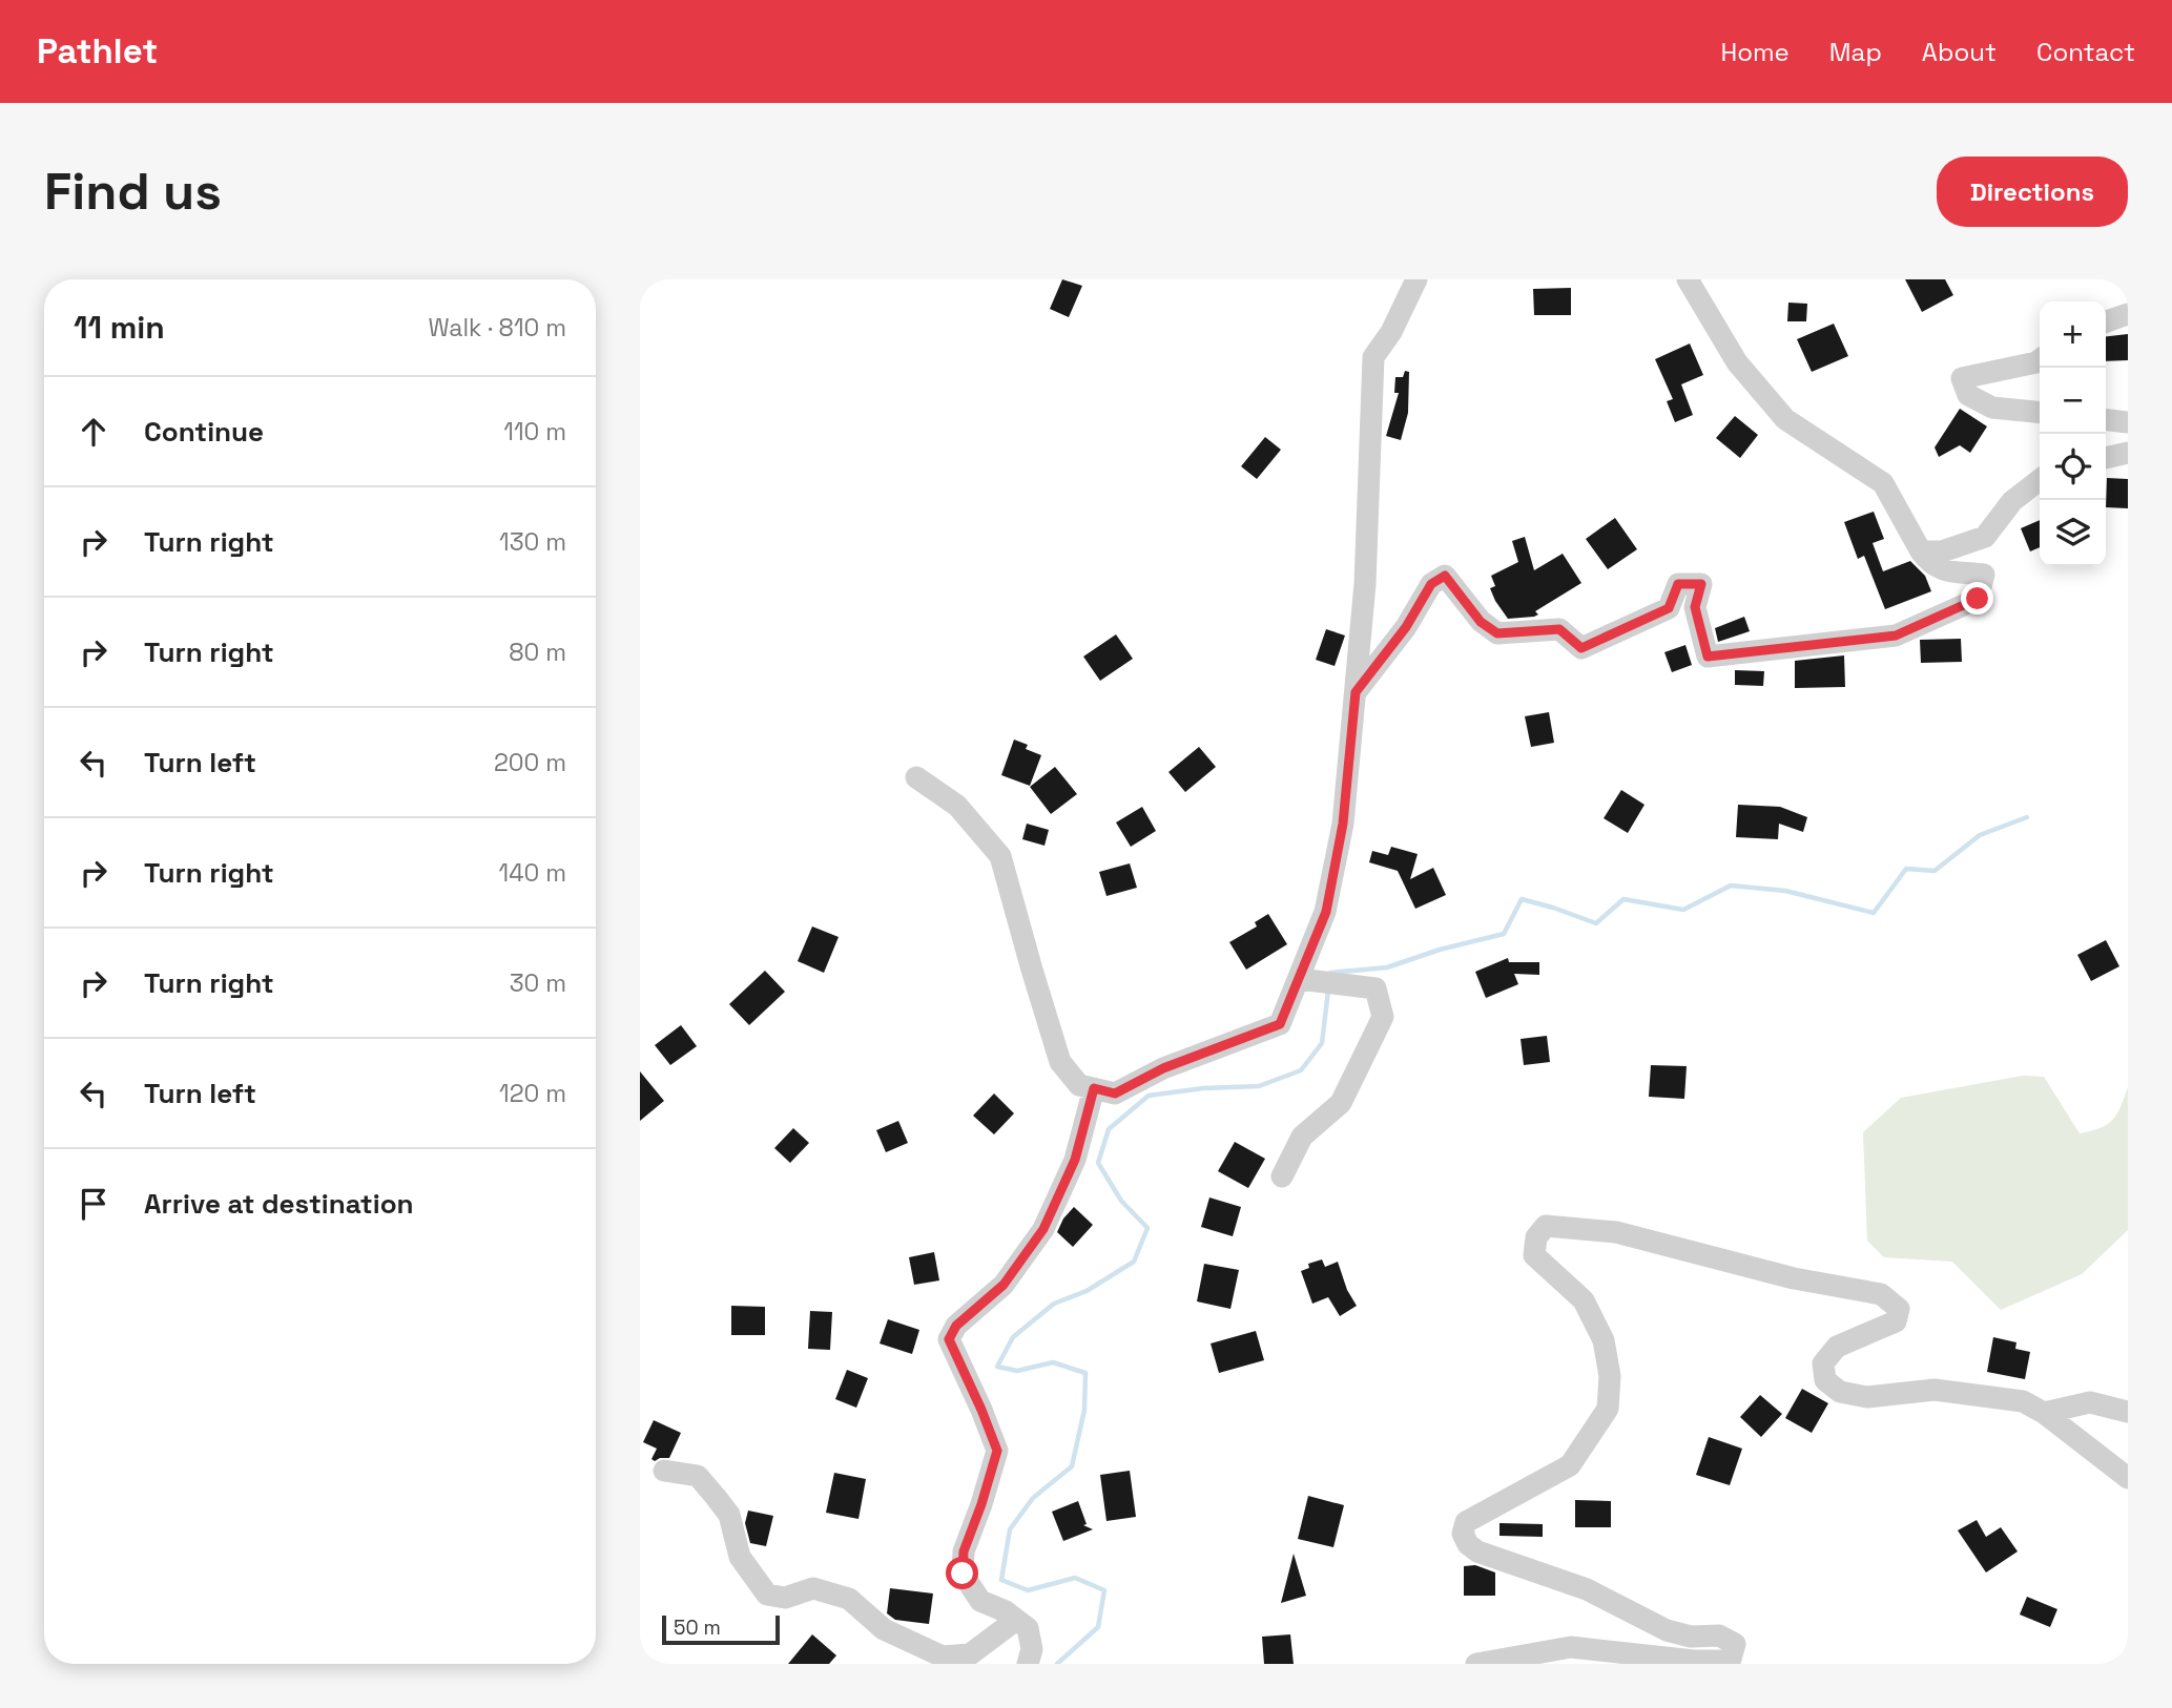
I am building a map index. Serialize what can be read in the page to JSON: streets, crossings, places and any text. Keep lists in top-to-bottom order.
{
  "scale_bar": "50 m",
  "page": {
    "header": "Pathlet",
    "nav": [
      "Home",
      "Map",
      "About",
      "Contact"
    ],
    "buttons": "Directions",
    "title": "Find us",
    "heading": ["11 min", "Walk · 810 m"],
    "map_buttons": ["+", "−"],
    "list": [
      ["Continue", "110 m"],
      ["Turn right", "130 m"],
      ["Turn right", "80 m"],
      ["Turn left", "200 m"],
      ["Turn right", "140 m"],
      ["Turn right", "30 m"],
      ["Turn left", "120 m"],
      "Arrive at destination"
    ],
    "scale": "50 m"
  }
}
